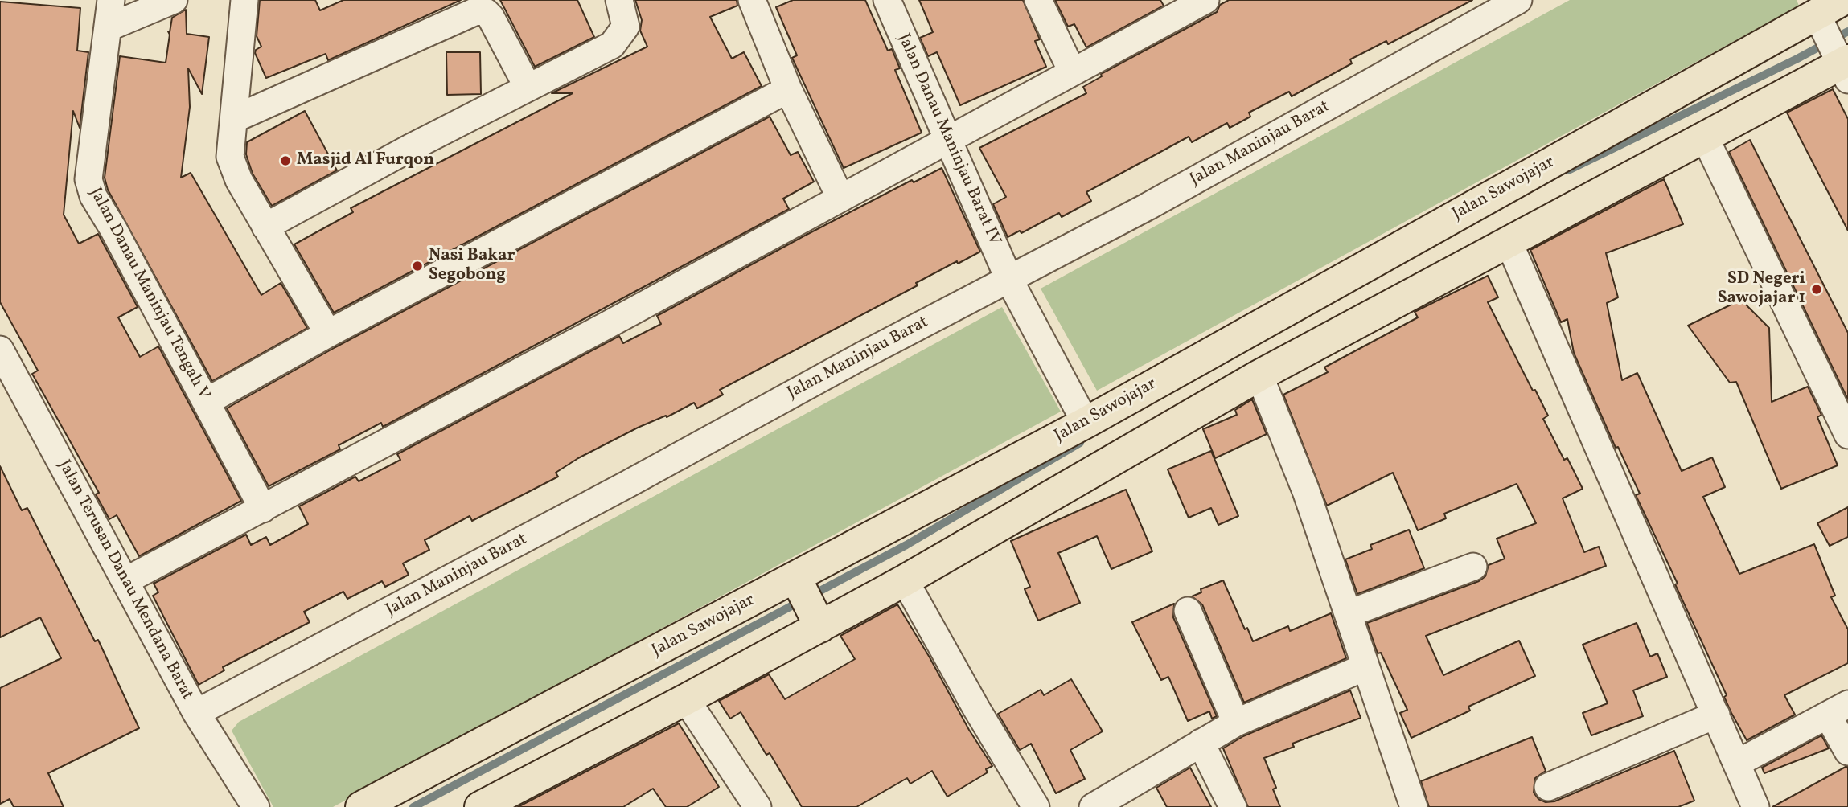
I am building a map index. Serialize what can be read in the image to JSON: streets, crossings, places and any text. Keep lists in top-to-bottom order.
{
  "streets": {
    "main road": ["Jalan Sawojajar"],
    "street": [
      "Jalan Danau Maninjau Barat IV",
      "Jalan Maninjau Barat",
      "Jalan Danau Maninjau Tengah V",
      "Jalan Terusan Danau Mendana Barat"
    ]
  },
  "crossings": [
    ["Jalan Danau Maninjau Barat IV", "Jalan Maninjau Barat"],
    ["Jalan Danau Maninjau Barat IV", "Jalan Sawojajar"],
    ["Jalan Maninjau Barat", "Jalan Terusan Danau Mendana Barat"]
  ],
  "places": ["Masjid Al Furqon", "Nasi Bakar Segobong", "SD Negeri Sawojajar 1"]
}
